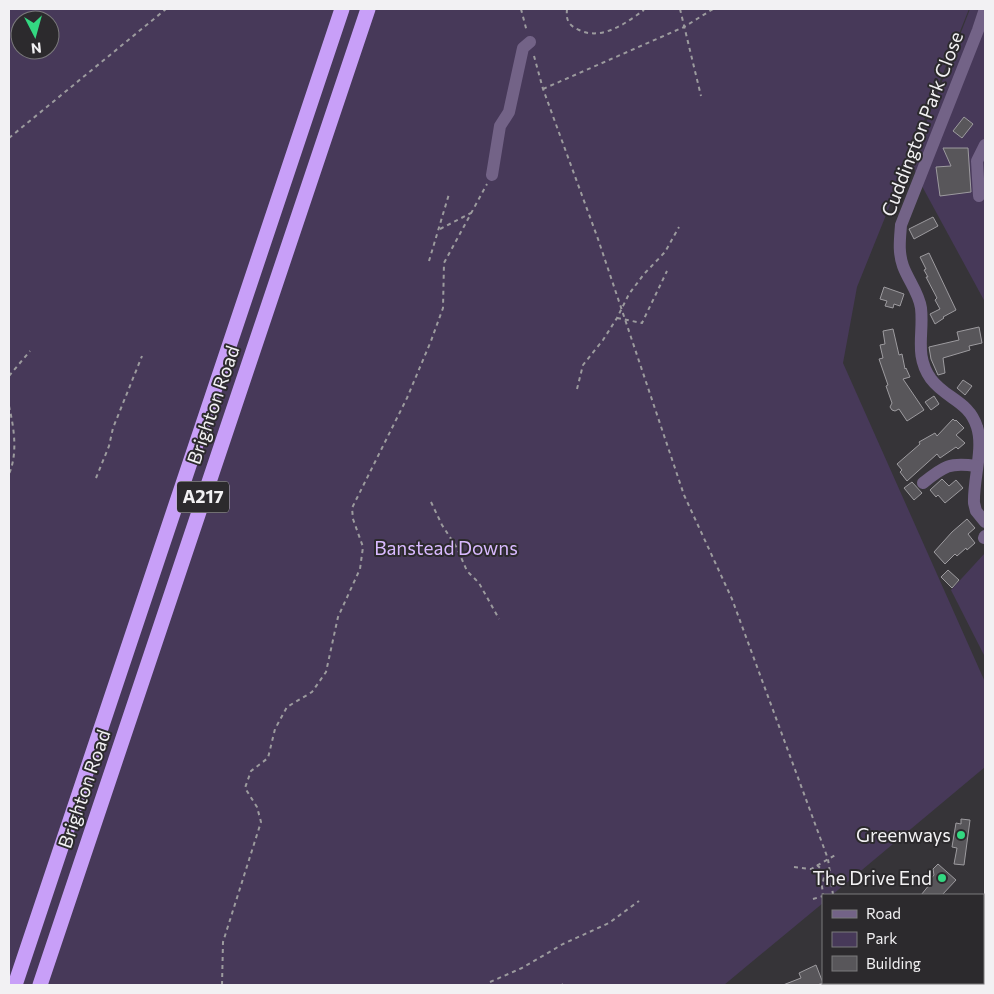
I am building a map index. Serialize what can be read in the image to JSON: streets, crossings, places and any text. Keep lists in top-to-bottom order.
{
  "streets": {
    "highway": ["Brighton Road", "A217"],
    "street": ["Cuddington Park Close"]
  },
  "parks": ["Banstead Downs"],
  "places": ["Greenways", "The Drive End"],
  "legend": ["Road", "Park", "Building"],
  "north": "bottom"
}
